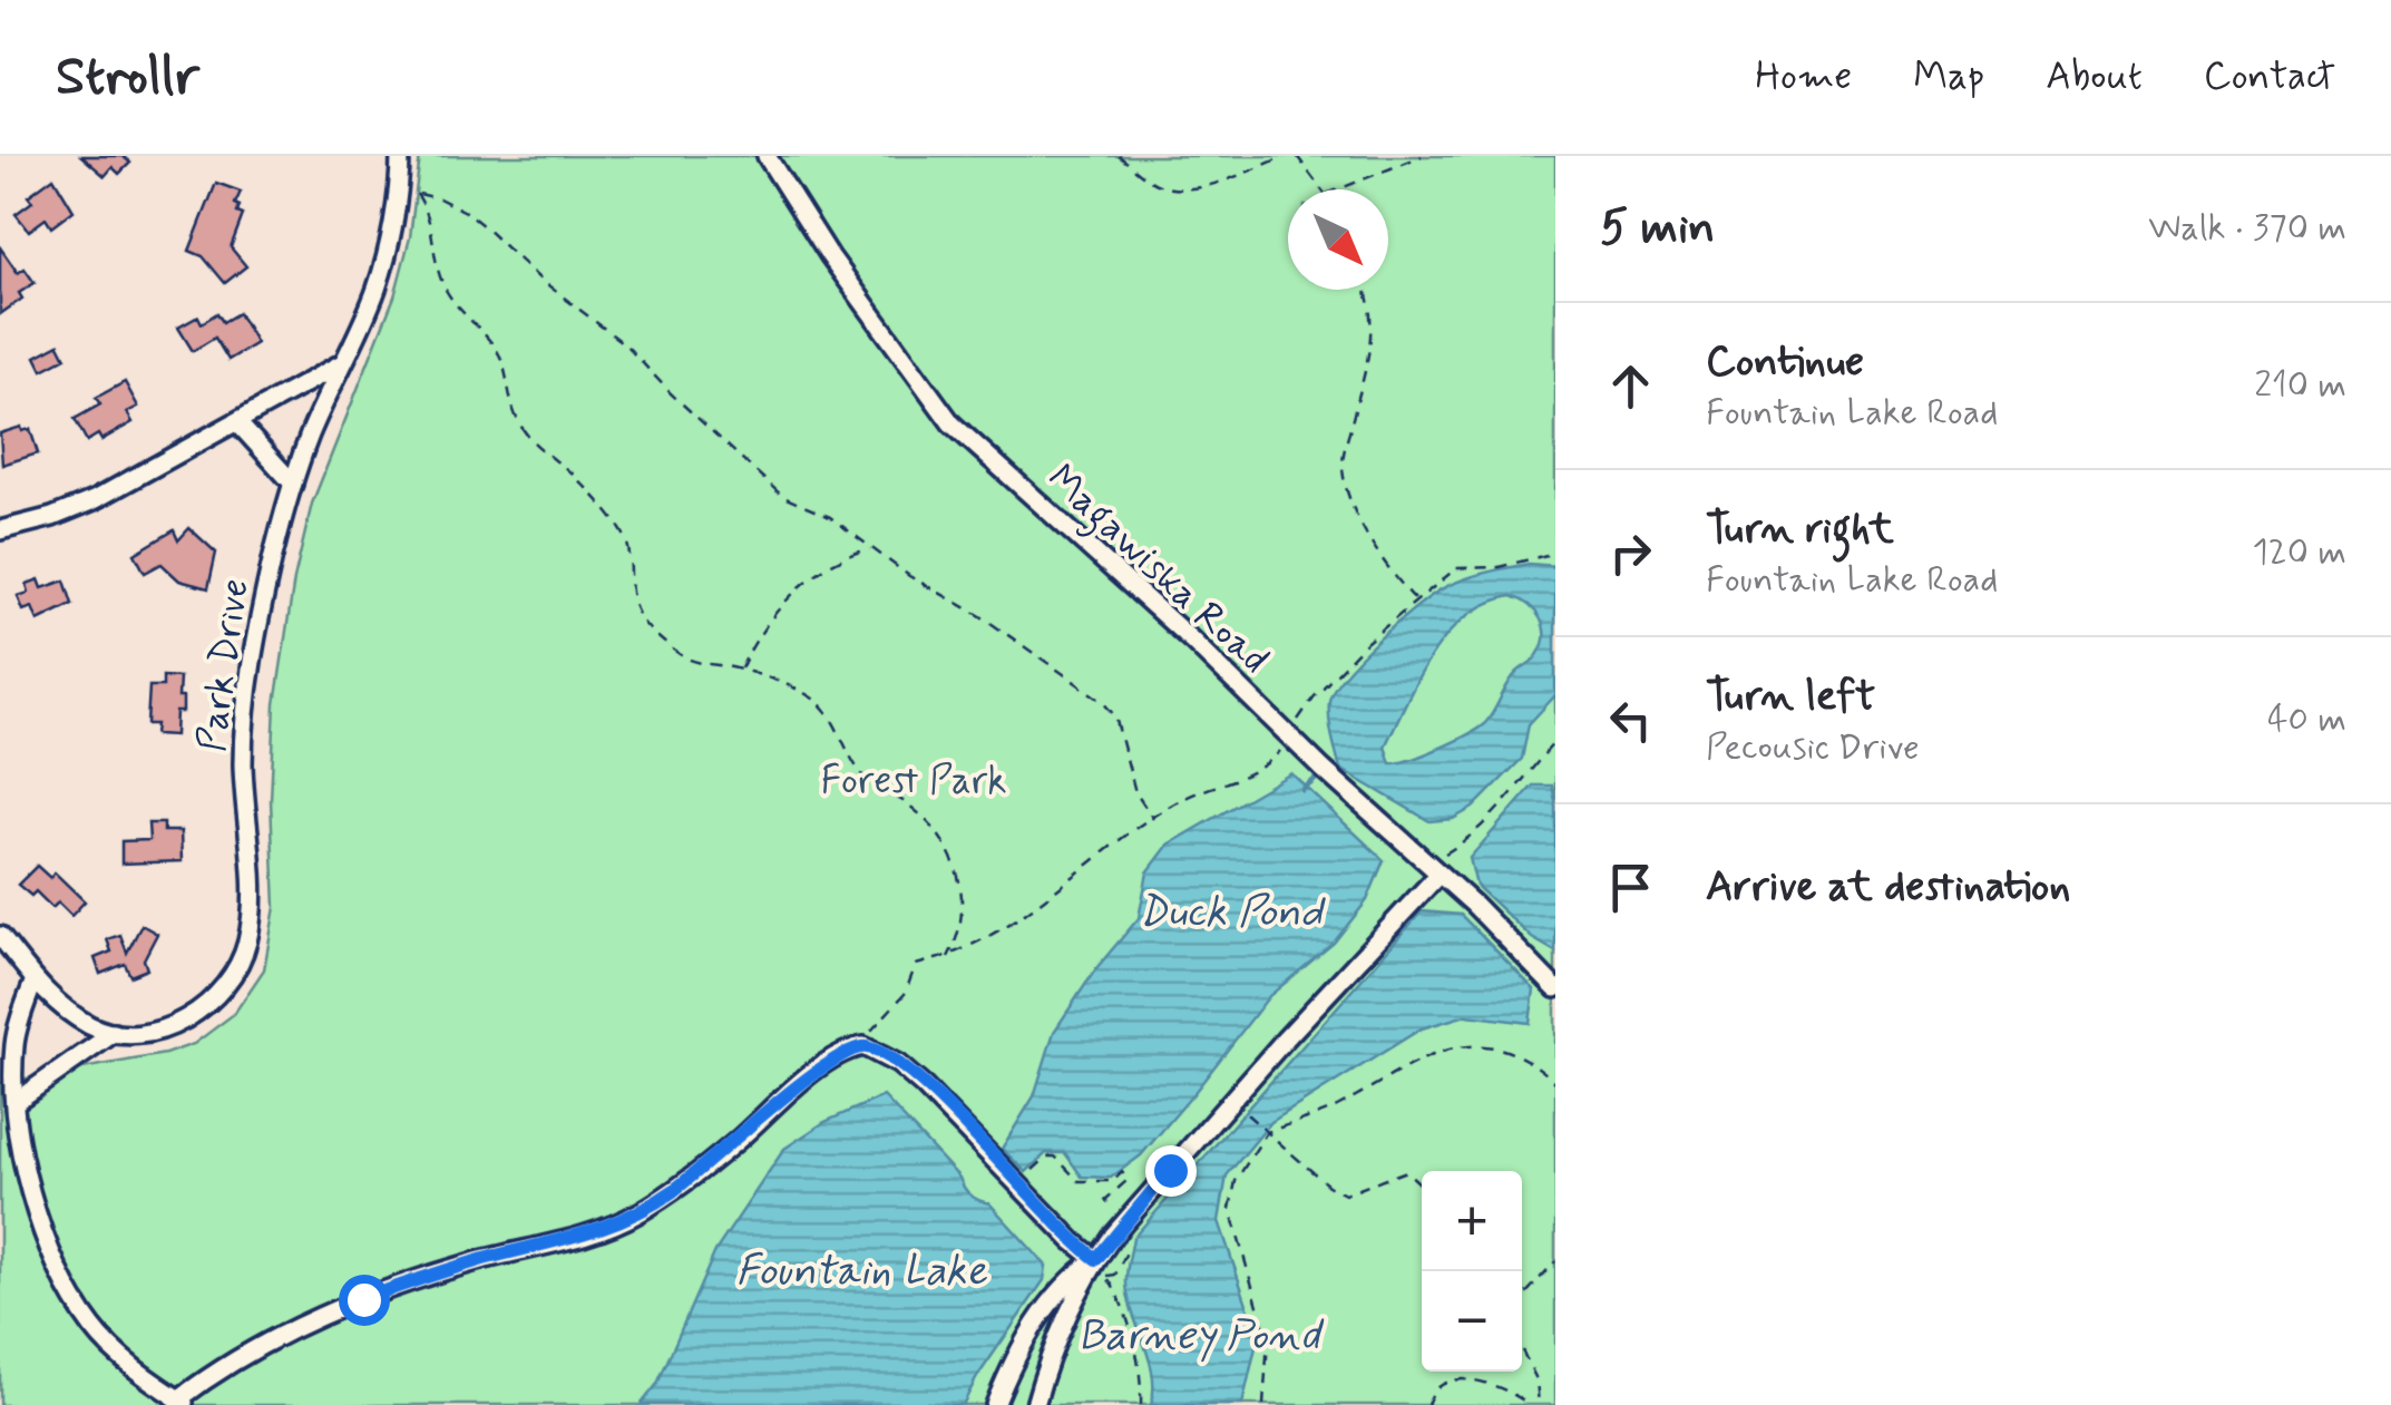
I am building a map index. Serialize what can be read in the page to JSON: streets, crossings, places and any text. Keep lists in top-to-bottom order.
{
  "streets": {
    "street": ["Magawiska Road", "Park Drive"]
  },
  "water": ["Duck Pond", "Fountain Lake", "Barney Pond"],
  "parks": ["Forest Park"],
  "north": "bottom right",
  "page": {
    "header": "Strollr",
    "nav": [
      "Home",
      "Map",
      "About",
      "Contact"
    ],
    "heading": ["5 min", "Walk · 370 m"],
    "list": [
      ["Continue", "Fountain Lake Road", "210 m"],
      ["Turn right", "Fountain Lake Road", "120 m"],
      ["Turn left", "Pecousic Drive", "40 m"],
      "Arrive at destination"
    ],
    "map_buttons": ["+", "−"]
  }
}
